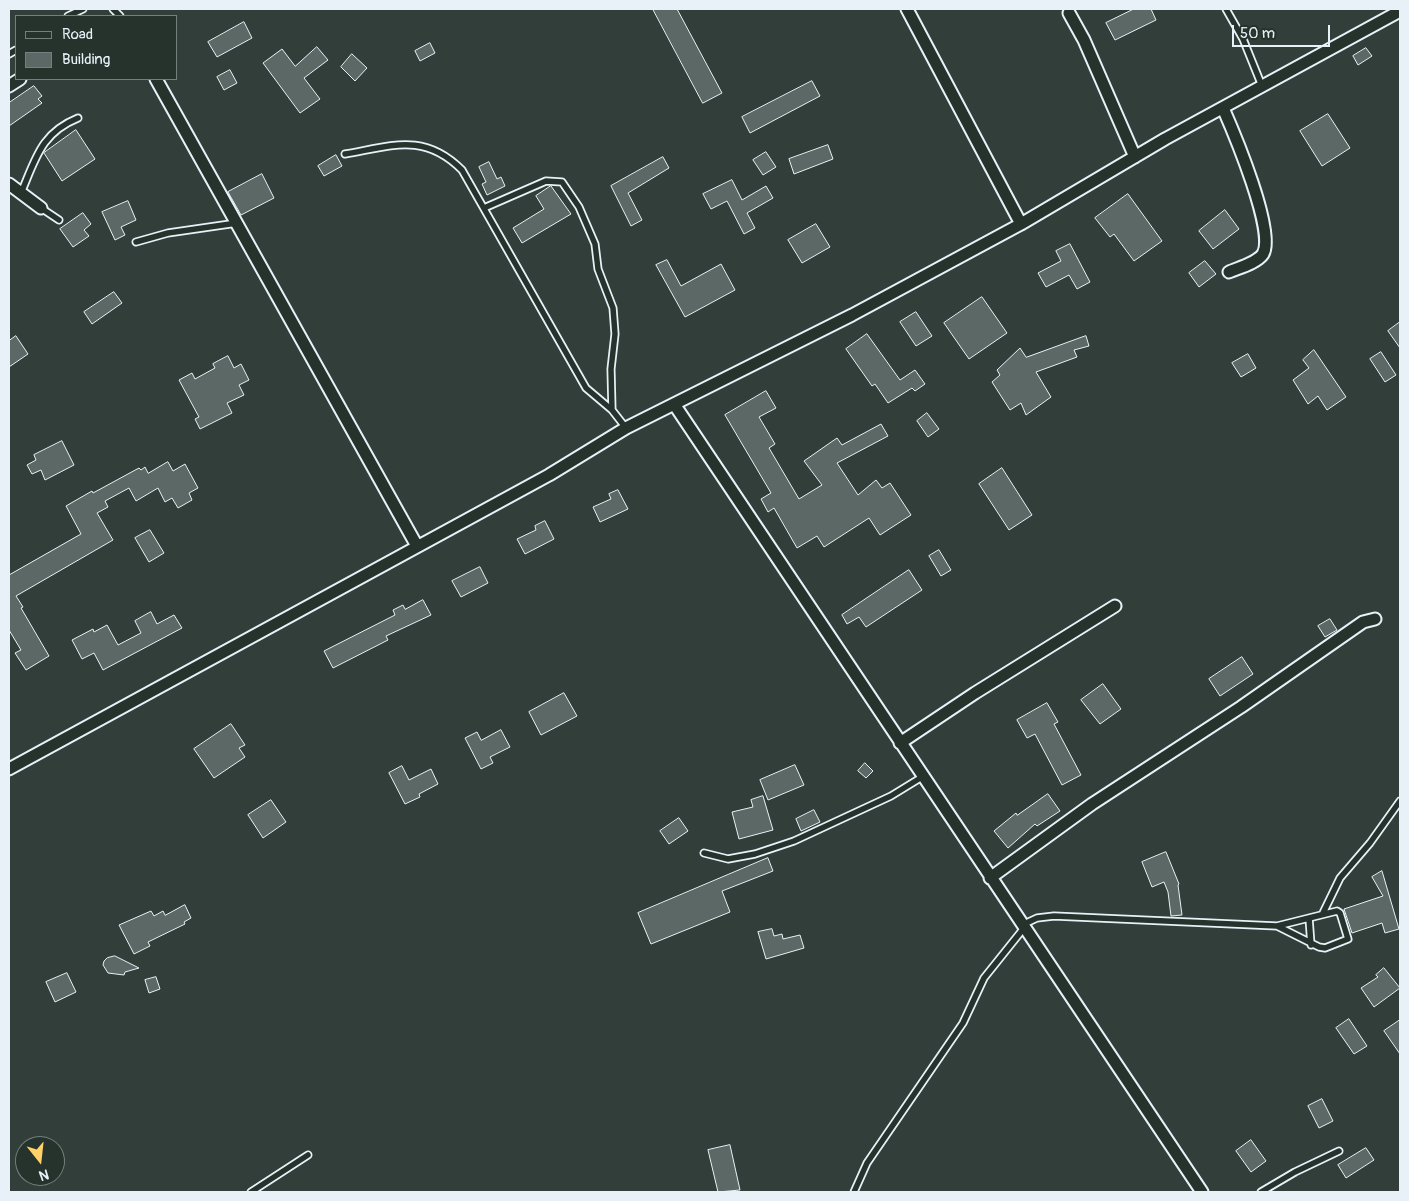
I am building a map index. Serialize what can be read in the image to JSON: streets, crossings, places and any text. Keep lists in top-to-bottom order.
{
  "legend": ["Road", "Building"],
  "scale_bar": "50 m",
  "north": "bottom"
}
